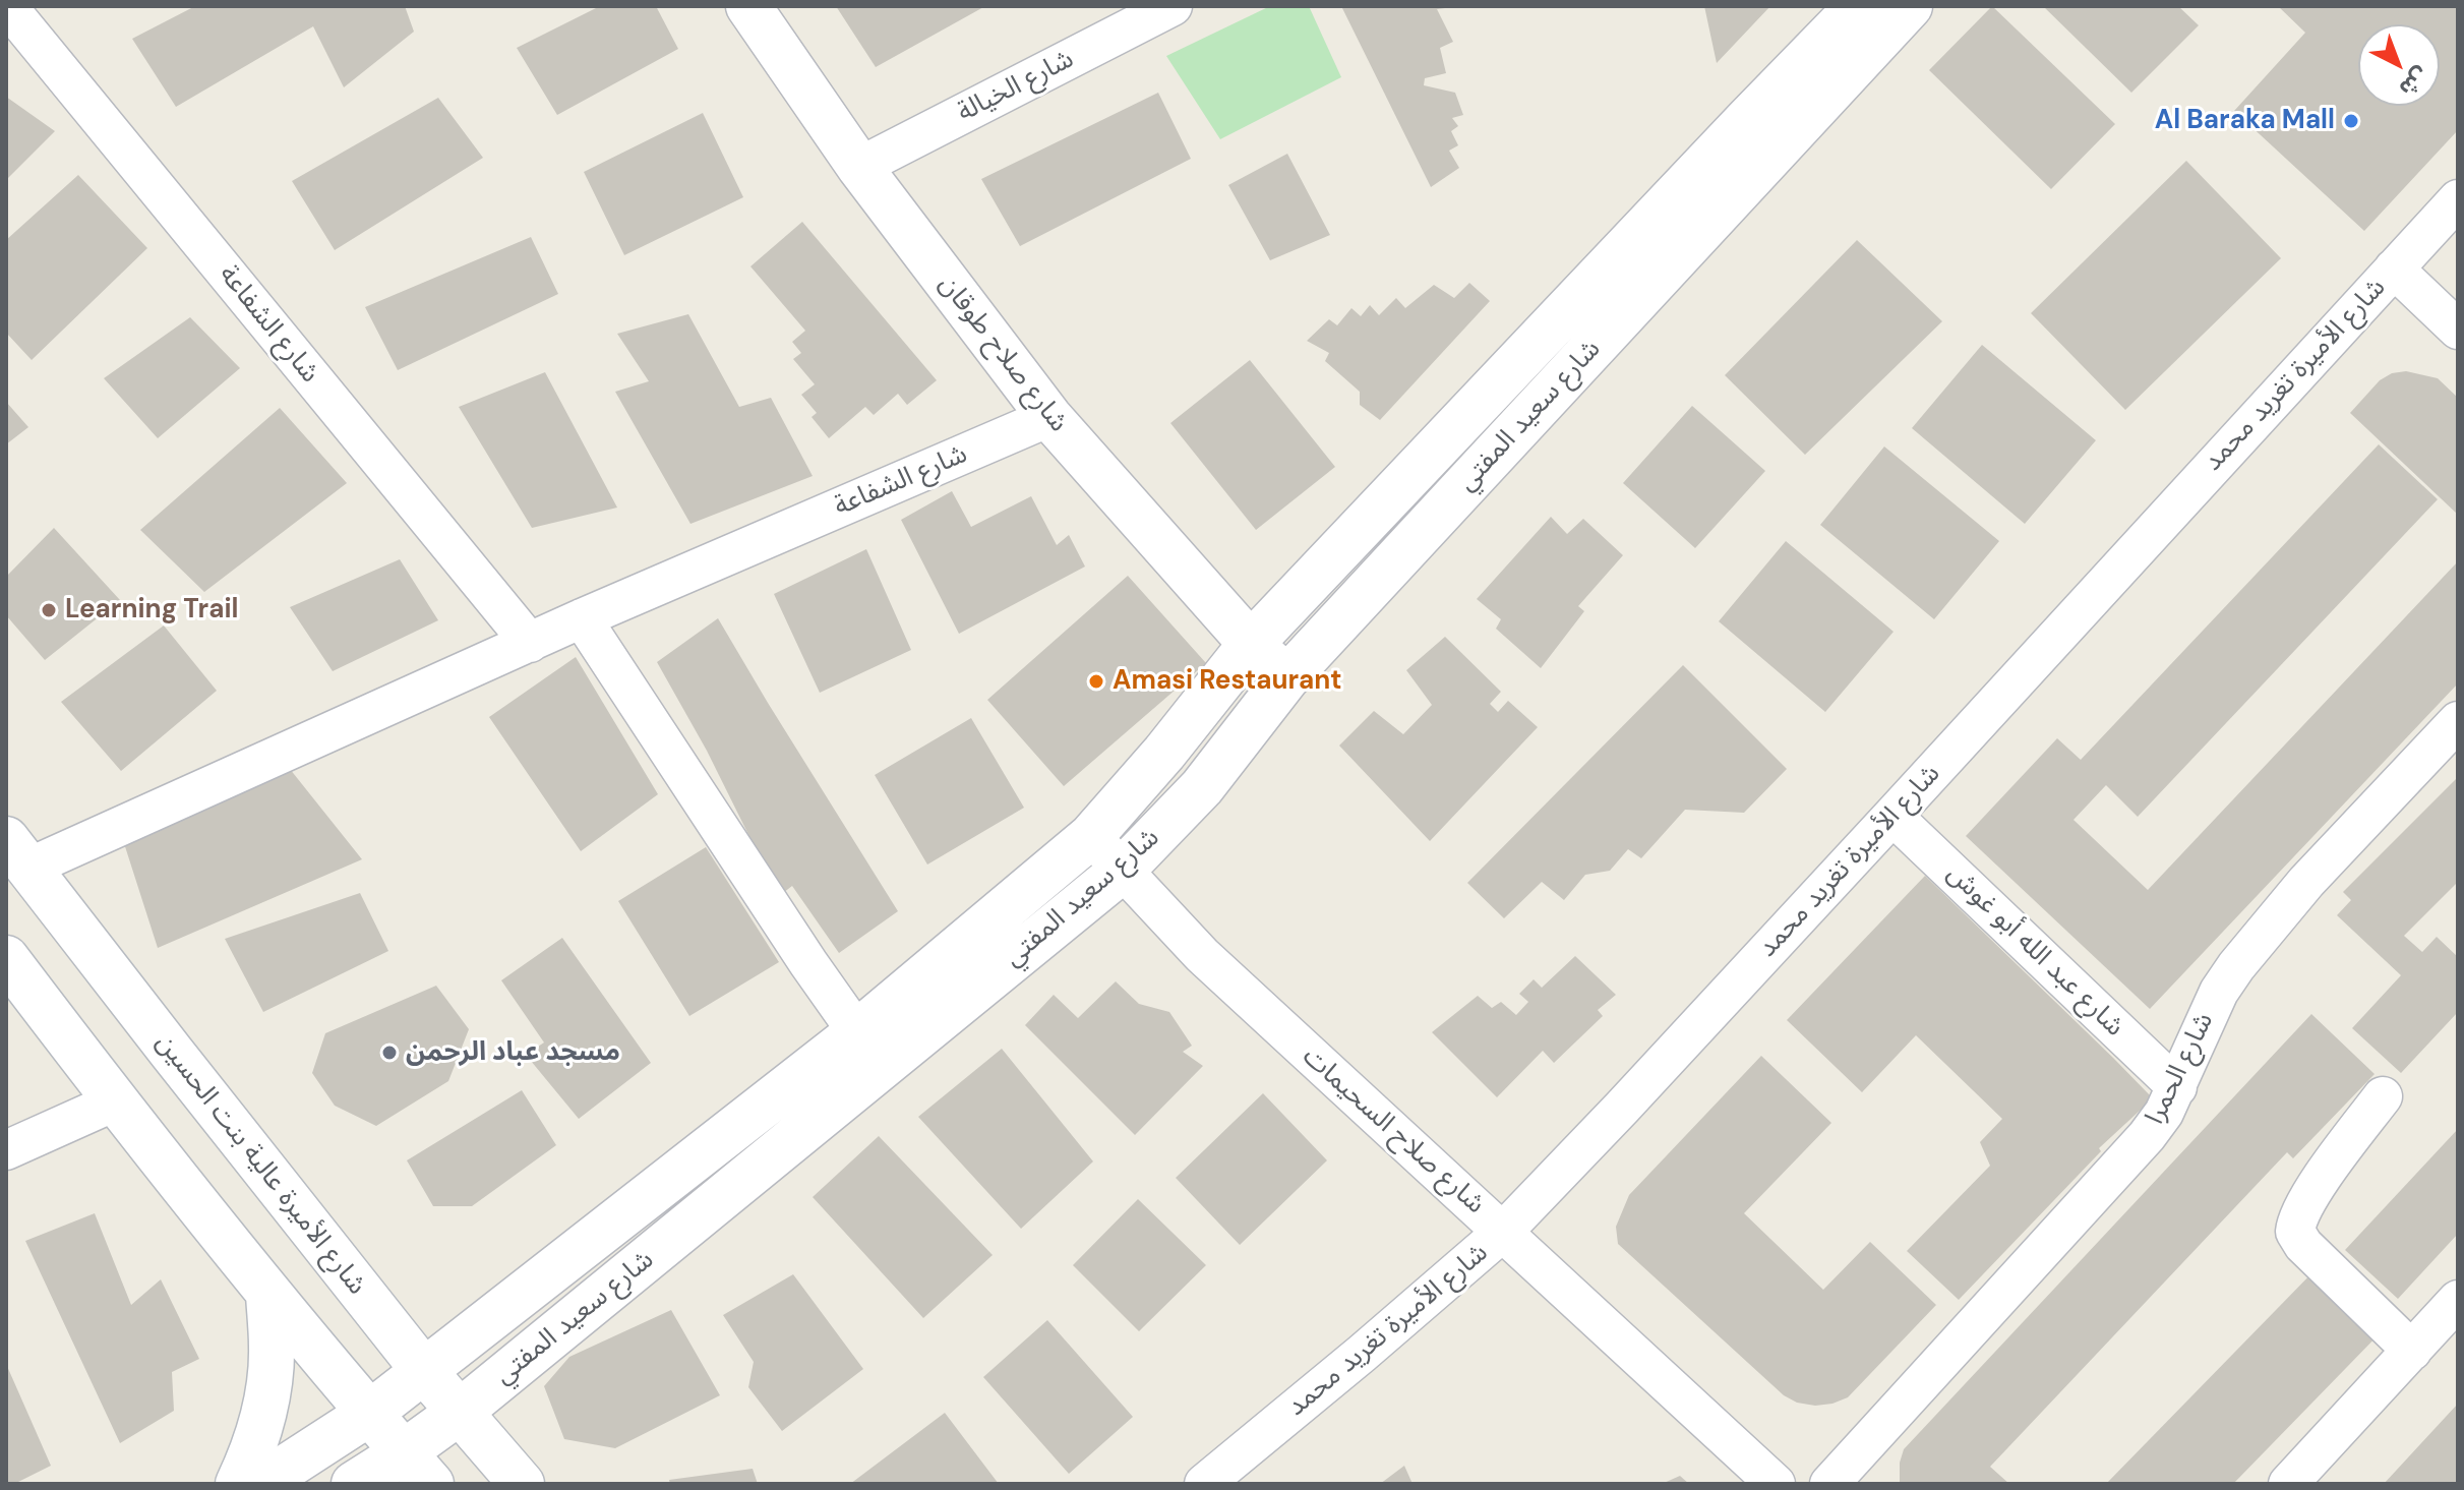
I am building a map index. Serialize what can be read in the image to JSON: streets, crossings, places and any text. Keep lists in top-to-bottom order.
{
  "streets": {
    "street": [
      "شارع الخيالة",
      "شارع الشفاعة",
      "شارع صلاح طوقان",
      "شارع الأميرة تغريد محمد",
      "شارع سعيد المفتي",
      "شارع عبد الله أبو غوش",
      "شارع الحمرا",
      "شارع صلاح السحيمات",
      "شارع الأميرة عالية بنت الحسين"
    ]
  },
  "crossings": [
    ["شارع الخيالة", "شارع صلاح طوقان"],
    ["شارع الشفاعة", "شارع صلاح طوقان"],
    ["شارع الشفاعة", "شارع الأميرة عالية بنت الحسين"],
    ["شارع صلاح طوقان", "شارع سعيد المفتي"],
    ["شارع الأميرة تغريد محمد", "شارع عبد الله أبو غوش"],
    ["شارع الأميرة تغريد محمد", "شارع صلاح السحيمات"],
    ["شارع سعيد المفتي", "شارع صلاح السحيمات"],
    ["شارع سعيد المفتي", "شارع الأميرة عالية بنت الحسين"],
    ["شارع عبد الله أبو غوش", "شارع الحمرا"]
  ],
  "places": [
    "Al Baraka Mall",
    "Learning Trail",
    "Amasi Restaurant",
    "مسجد عباد الرحمن"
  ],
  "north": "bottom right"
}
